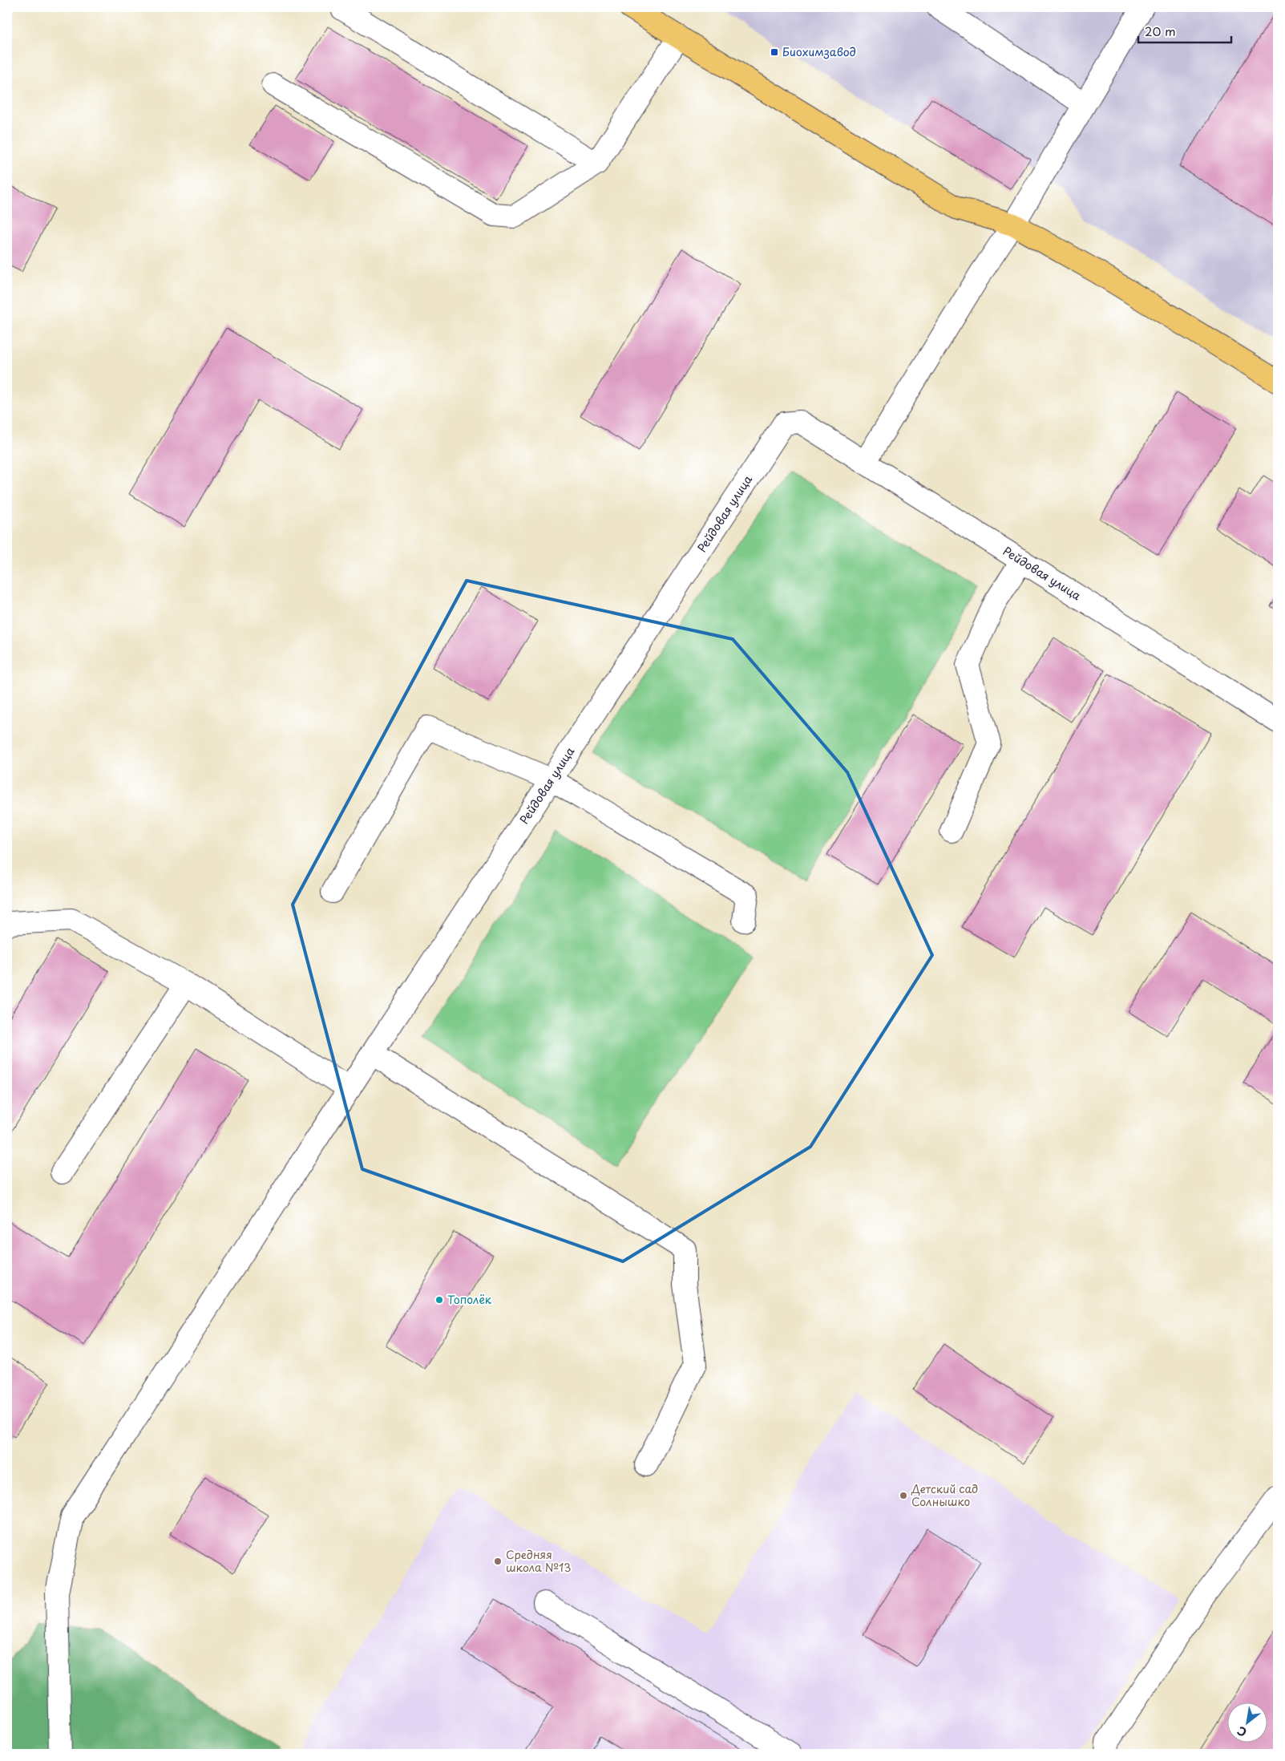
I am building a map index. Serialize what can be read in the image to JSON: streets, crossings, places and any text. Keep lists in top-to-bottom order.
{
  "streets": {
    "street": ["Рейдовая улица"]
  },
  "places": {
    "transit": ["Биохимзавод"],
    "other": ["Тополёк", "Детский сад Солнышко", "Средняя школа №13"]
  },
  "scale_bar": "20 m",
  "north": "bottom left"
}
